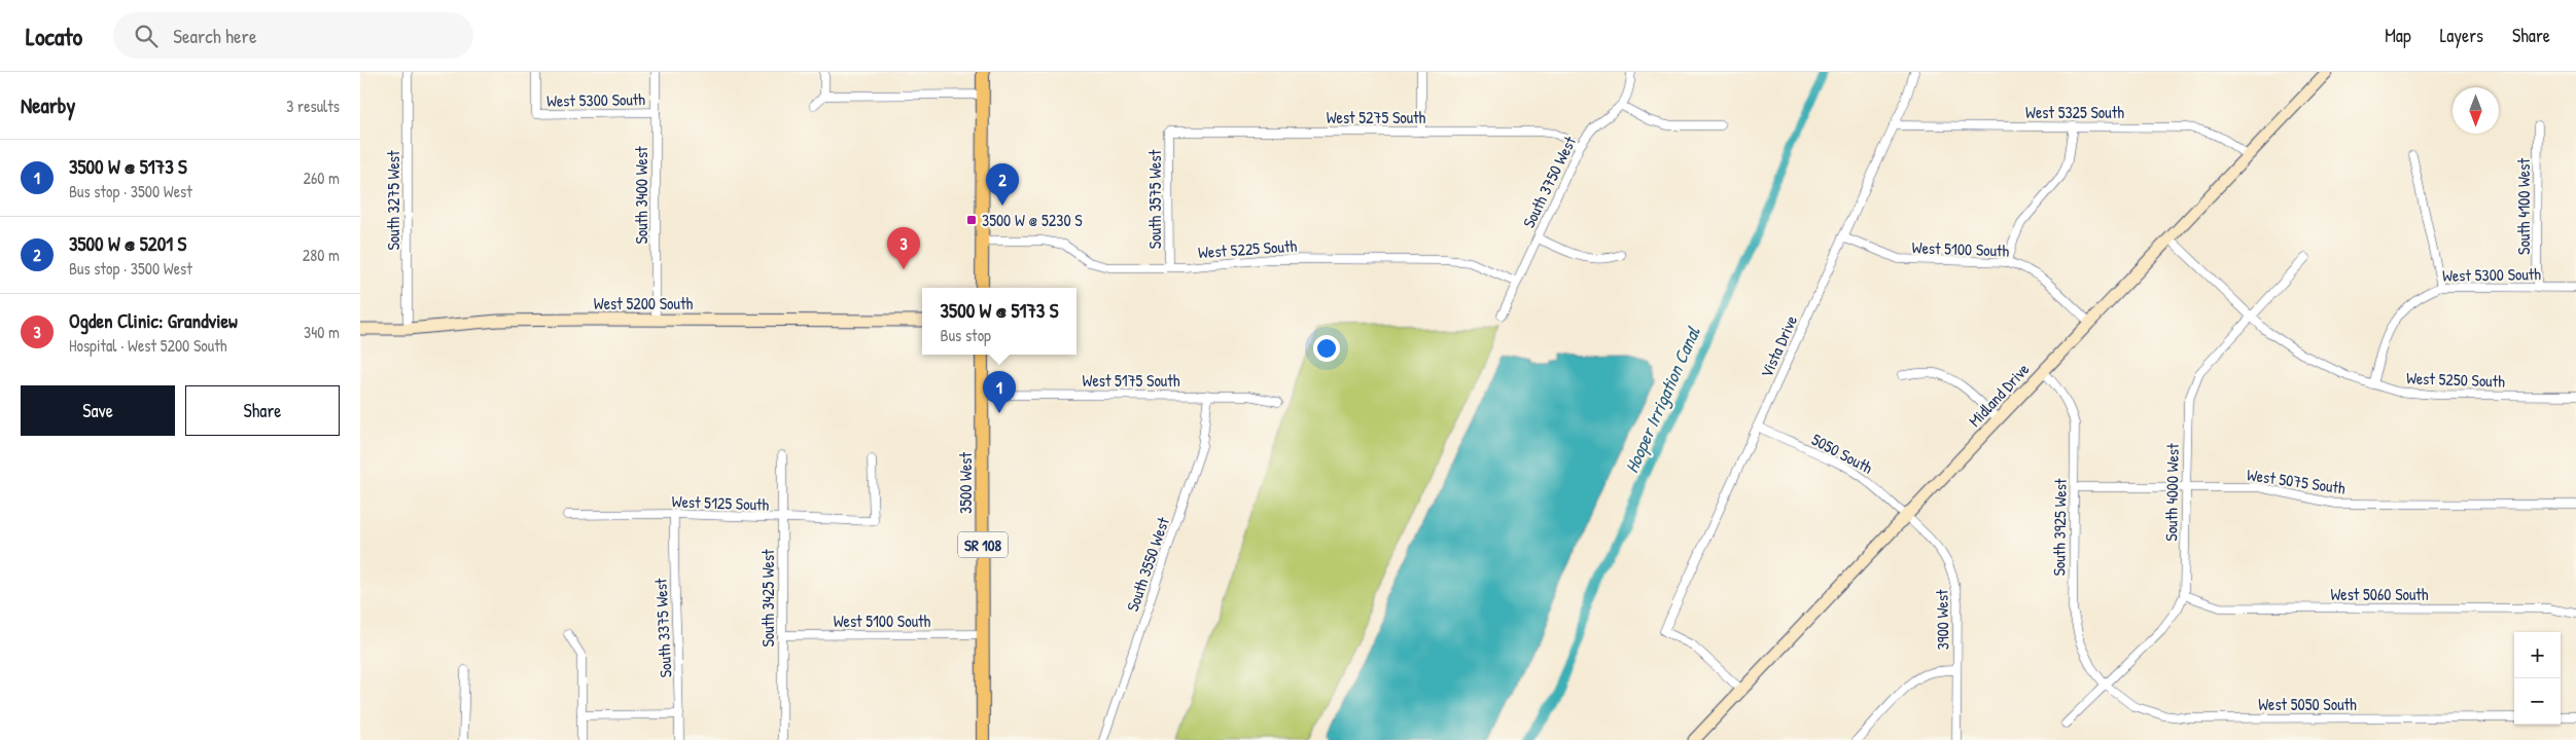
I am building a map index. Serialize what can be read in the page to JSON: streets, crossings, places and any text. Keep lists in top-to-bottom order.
{
  "streets": {
    "main road": ["3500 West", "SR 108"],
    "street": [
      "West 5300 South",
      "West 5325 South",
      "West 5275 South",
      "South 3750 West",
      "South 3400 West",
      "South 3575 West",
      "South 3275 West",
      "South 4100 West",
      "West 5225 South",
      "West 5100 South",
      "West 5200 South",
      "Vista Drive",
      "West 5250 South",
      "West 5175 South",
      "Midland Drive",
      "5050 South",
      "West 5075 South",
      "South 4000 West",
      "West 5125 South",
      "South 3925 West",
      "South 3550 West",
      "West 5060 South",
      "South 3425 West",
      "3900 West",
      "South 3375 West",
      "West 5050 South"
    ]
  },
  "crossings": [
    ["West 5300 South", "South 3400 West"],
    ["West 5300 South", "South 4100 West"],
    ["West 5300 South", "West 5250 South"],
    ["West 5325 South", "Vista Drive"],
    ["West 5325 South", "Midland Drive"],
    ["West 5275 South", "South 3750 West"],
    ["West 5275 South", "South 3575 West"],
    ["South 3750 West", "West 5225 South"],
    ["South 3400 West", "West 5200 South"],
    ["South 3575 West", "West 5225 South"],
    ["South 3275 West", "West 5200 South"],
    ["West 5100 South", "Vista Drive"],
    ["West 5100 South", "Midland Drive"],
    ["West 5100 South", "3500 West"],
    ["West 5100 South", "South 3425 West"],
    ["Vista Drive", "Midland Drive"],
    ["Vista Drive", "5050 South"],
    ["West 5250 South", "Midland Drive"],
    ["West 5250 South", "South 4000 West"],
    ["West 5175 South", "3500 West"],
    ["West 5175 South", "South 3550 West"],
    ["Midland Drive", "5050 South"],
    ["Midland Drive", "South 3925 West"],
    ["Midland Drive", "3900 West"],
    ["5050 South", "3900 West"],
    ["West 5075 South", "South 4000 West"],
    ["West 5075 South", "South 3925 West"],
    ["South 4000 West", "South 3925 West"],
    ["South 4000 West", "West 5060 South"],
    ["South 4000 West", "West 5050 South"],
    ["West 5125 South", "South 3425 West"],
    ["West 5125 South", "South 3375 West"],
    ["South 3925 West", "West 5050 South"]
  ],
  "water": ["Hooper Irrigation Canal"],
  "places": {
    "transit": ["3500 W @ 5230 S"]
  },
  "north": "bottom",
  "page": {
    "header": "Locato",
    "search": "Search here",
    "nav": ["Map", "Layers", "Share"],
    "heading": ["Nearby", "3 results"],
    "list": [
      {
        "mark": "1",
        "name": "3500 W @ 5173 S",
        "note": "Bus stop · 3500 West",
        "value": "260 m"
      },
      {
        "mark": "2",
        "name": "3500 W @ 5201 S",
        "note": "Bus stop · 3500 West",
        "value": "280 m"
      },
      {
        "mark": "3",
        "name": "Ogden Clinic: Grandview",
        "note": "Hospital · West 5200 South",
        "value": "340 m"
      }
    ],
    "pins": ["2", "3", "1"],
    "popup": ["3500 W @ 5173 S", "Bus stop"],
    "buttons": ["Save", "Share"],
    "map_buttons": ["+", "−"]
  }
}
